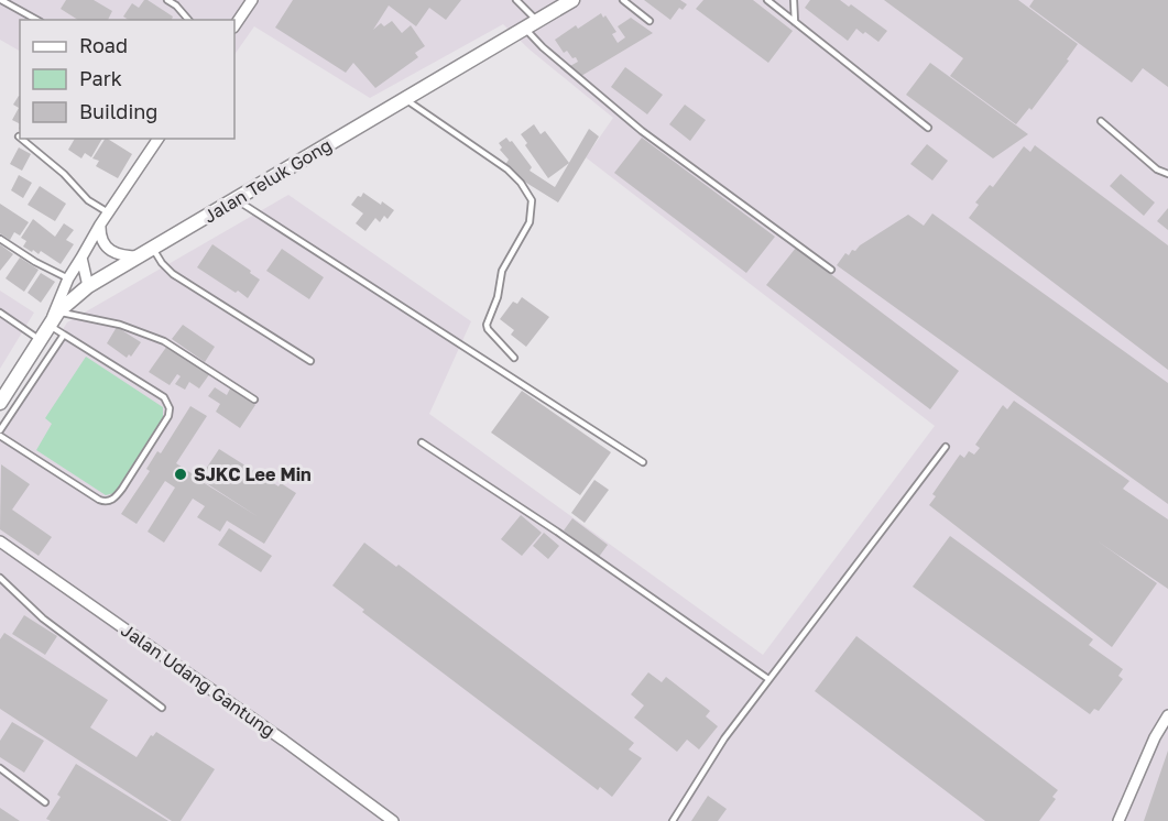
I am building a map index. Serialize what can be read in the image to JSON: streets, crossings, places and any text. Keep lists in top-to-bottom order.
{
  "streets": {
    "street": ["Jalan Teluk Gong", "Jalan Udang Gantung"]
  },
  "places": ["SJKC Lee Min"],
  "legend": ["Road", "Park", "Building"]
}
